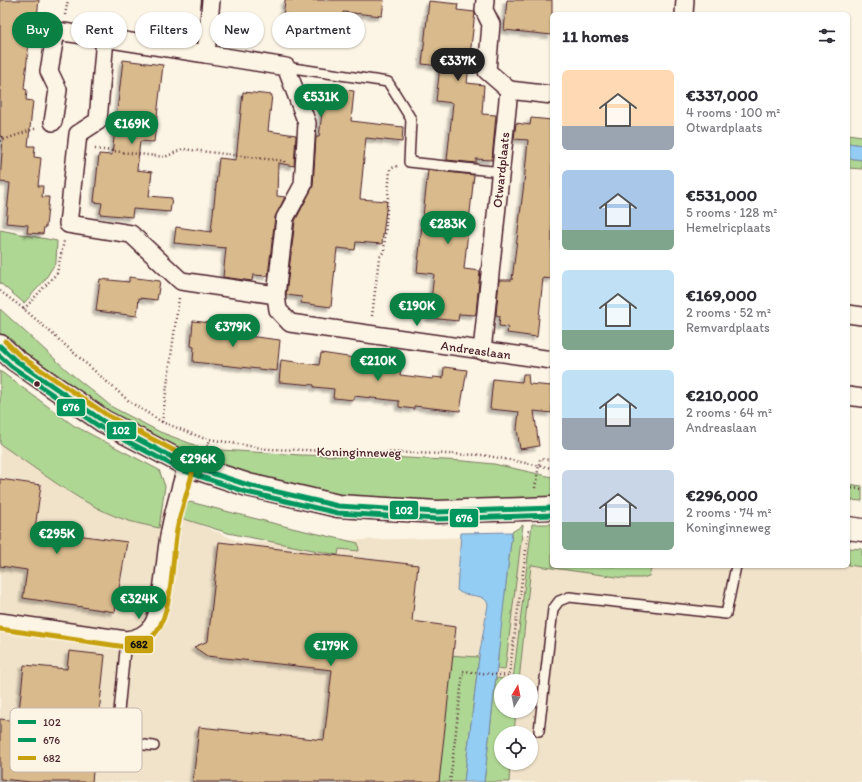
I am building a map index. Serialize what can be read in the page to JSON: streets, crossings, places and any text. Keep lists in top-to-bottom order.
{
  "streets": {
    "street": ["Otwardplaats", "Andreaslaan"],
    "path": ["Koninginneweg"]
  },
  "crossings": [
    ["Otwardplaats", "Andreaslaan"]
  ],
  "lines": ["transit line 682", "transit line 102", "transit line 676"],
  "legend": ["102", "676", "682"],
  "north": "top",
  "page": {
    "chip": [
      "Buy",
      "Rent",
      "Filters",
      "New",
      "Apartment"
    ],
    "heading": "11 homes",
    "price": [
      "€337K",
      "€531K",
      "€169K",
      "€283K",
      "€190K",
      "€379K",
      "€210K",
      "€296K",
      "€295K",
      "€324K",
      "€179K"
    ],
    "list": [
      {
        "name": "€337,000",
        "note": "4 rooms · 100 m² · Otwardplaats"
      },
      {
        "name": "€531,000",
        "note": "5 rooms · 128 m² · Hemelricplaats"
      },
      {
        "name": "€169,000",
        "note": "2 rooms · 52 m² · Remvardplaats"
      },
      {
        "name": "€210,000",
        "note": "2 rooms · 64 m² · Andreaslaan"
      },
      {
        "name": "€296,000",
        "note": "2 rooms · 74 m² · Koninginneweg"
      }
    ]
  }
}
